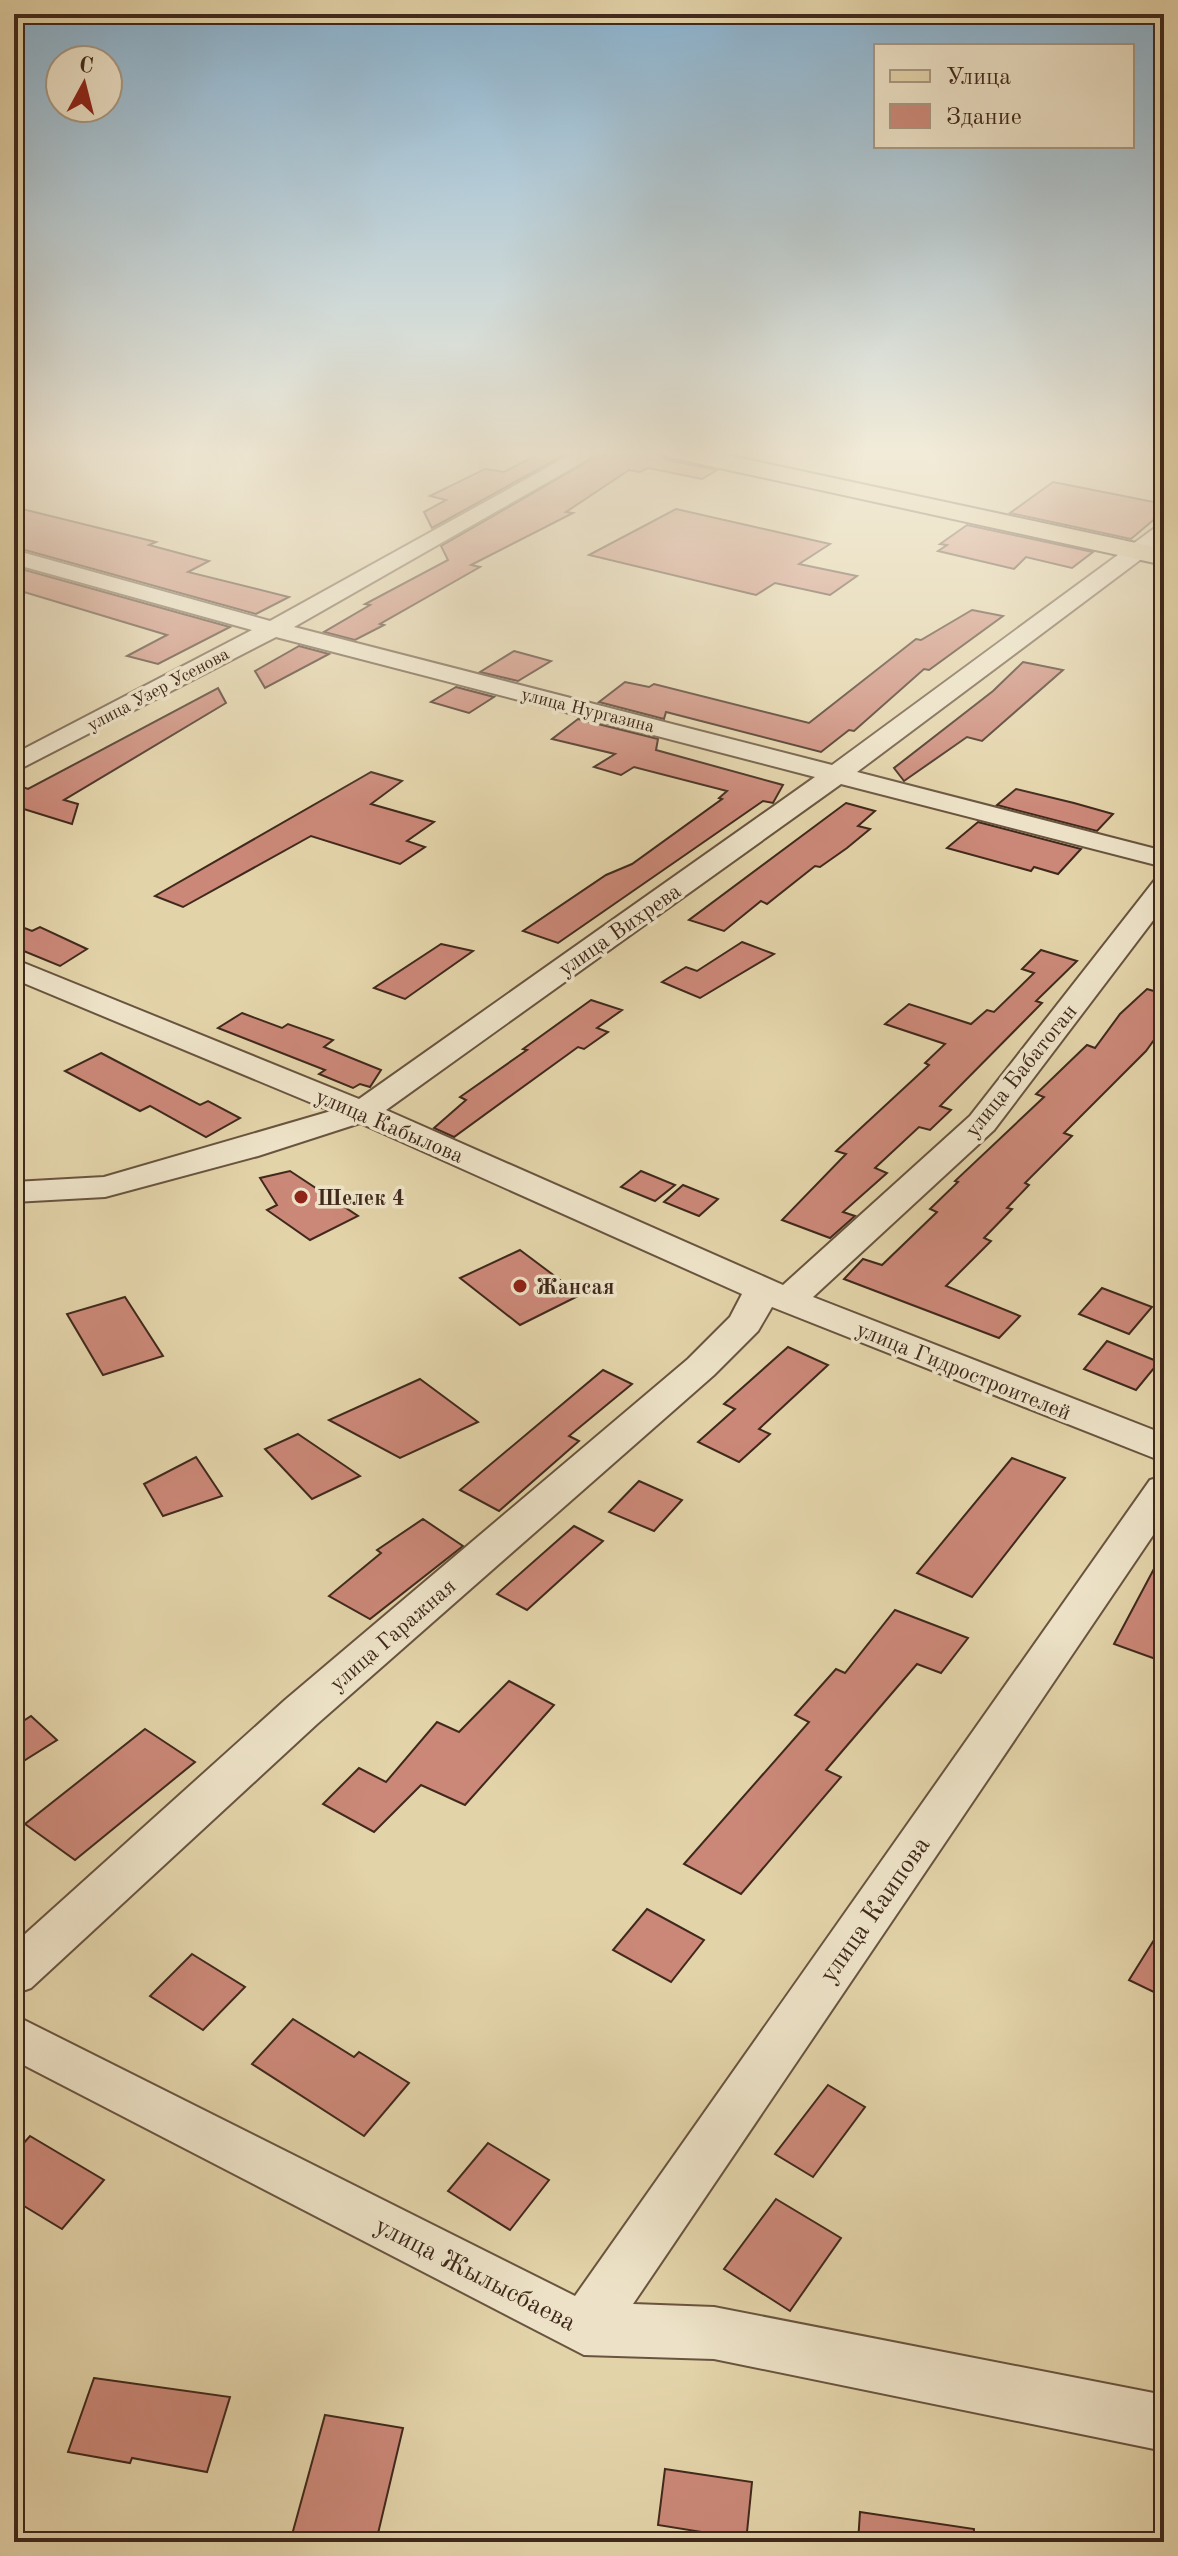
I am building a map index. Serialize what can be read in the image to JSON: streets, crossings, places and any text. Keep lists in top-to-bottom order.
{
  "streets": {
    "street": [
      "улица Узер Усенова",
      "улица Нургазина",
      "улица Вихрева",
      "улица Бабатоган",
      "улица Кабылова",
      "улица Гидростроителей",
      "улица Гаражная",
      "улица Каипова",
      "улица Жылысбаева"
    ]
  },
  "crossings": [
    ["улица Узер Усенова", "улица Нургазина"],
    ["улица Нургазина", "улица Вихрева"],
    ["улица Вихрева", "улица Кабылова"],
    ["улица Бабатоган", "улица Кабылова"],
    ["улица Бабатоган", "улица Гидростроителей"],
    ["улица Бабатоган", "улица Гаражная"],
    ["улица Кабылова", "улица Гидростроителей"],
    ["улица Кабылова", "улица Гаражная"],
    ["улица Гидростроителей", "улица Гаражная"],
    ["улица Каипова", "улица Жылысбаева"]
  ],
  "places": ["Шелек 4", "Жансая"],
  "legend": ["Улица", "Здание"],
  "north": "top"
}
